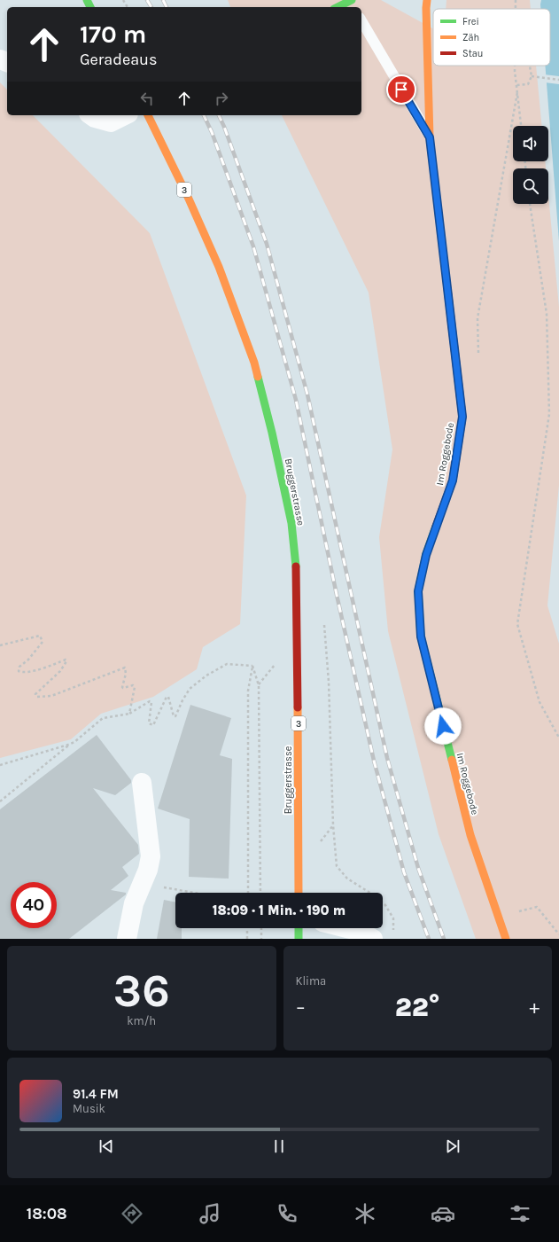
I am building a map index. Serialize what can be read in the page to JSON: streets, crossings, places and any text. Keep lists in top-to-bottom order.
{
  "streets": {
    "street": ["3", "Im Roggebode", "Bruggerstrasse"]
  },
  "legend": ["Frei", "Zäh", "Stau"],
  "page": {
    "turn": ["170 m", "Geradeaus"],
    "limit": "40",
    "trip": "18:09 · 1 Min. · 190 m",
    "tile": [
      ["36", "km/h"],
      "Klima"
    ],
    "heat": ["−", "22°", "+"],
    "song": ["91.4 FM", "Musik"],
    "tabs": "18:08"
  }
}
